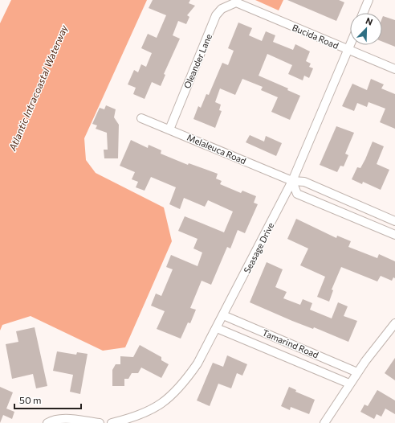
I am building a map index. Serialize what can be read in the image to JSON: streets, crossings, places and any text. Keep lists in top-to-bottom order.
{
  "streets": {
    "street": [
      "Bucida Road",
      "Oleander Lane",
      "Melaleuca Road",
      "Seasage Drive",
      "Tamarind Road"
    ]
  },
  "crossings": [
    ["Bucida Road", "Oleander Lane"],
    ["Bucida Road", "Seasage Drive"],
    ["Oleander Lane", "Melaleuca Road"],
    ["Melaleuca Road", "Seasage Drive"],
    ["Seasage Drive", "Tamarind Road"]
  ],
  "water": ["Atlantic Intracoastal Waterway"],
  "scale_bar": "50 m",
  "north": "top right"
}
